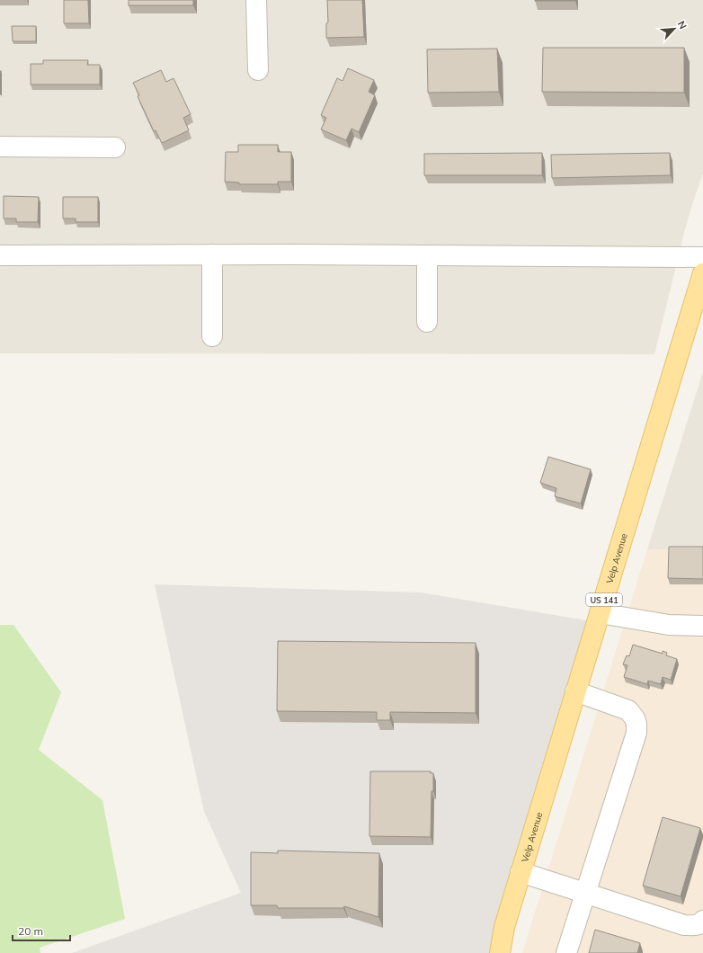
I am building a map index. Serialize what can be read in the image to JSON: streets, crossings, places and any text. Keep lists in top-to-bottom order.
{
  "streets": {
    "main road": ["Velp Avenue", "US 141"]
  },
  "scale_bar": "20 m",
  "north": "top right"
}
